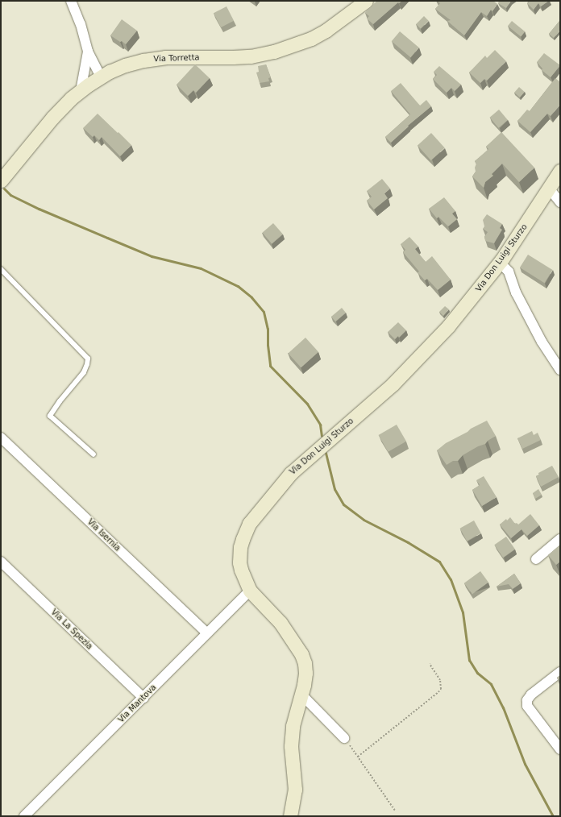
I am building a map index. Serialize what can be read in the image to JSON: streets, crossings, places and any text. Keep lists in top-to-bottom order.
{
  "streets": {
    "street": [
      "Via Torretta",
      "Via Don Luigi Sturzo",
      "Via Isernia",
      "Via La Spezia",
      "Via Mantova"
    ]
  },
  "crossings": [
    ["Via Don Luigi Sturzo", "Via Mantova"],
    ["Via Isernia", "Via Mantova"],
    ["Via La Spezia", "Via Mantova"]
  ]
}
